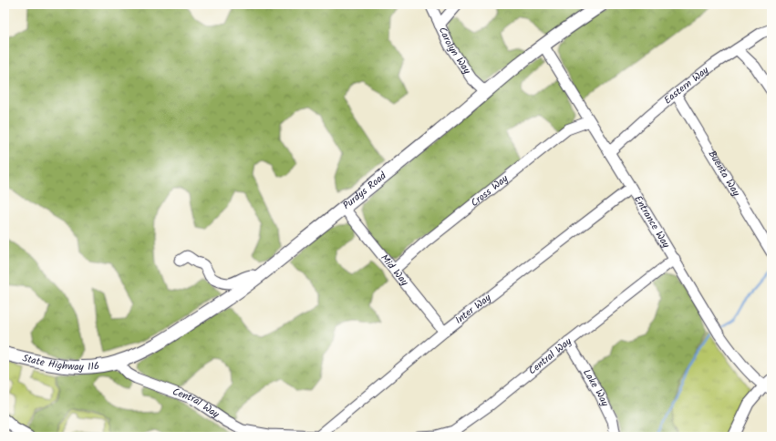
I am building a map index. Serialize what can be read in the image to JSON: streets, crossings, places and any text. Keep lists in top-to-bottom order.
{
  "streets": {
    "main road": ["Purdys Road", "State Highway 116"],
    "street": [
      "Carolyn Way",
      "Eastern Way",
      "Buenta Way",
      "Cross Way",
      "Entrance Way",
      "Mid Way",
      "Inter Way",
      "Central Way",
      "Lake Way"
    ]
  },
  "crossings": [
    ["Carolyn Way", "Purdys Road"],
    ["Eastern Way", "Buenta Way"],
    ["Eastern Way", "Entrance Way"],
    ["Purdys Road", "Entrance Way"],
    ["Purdys Road", "Mid Way"],
    ["Purdys Road", "Central Way"],
    ["Purdys Road", "State Highway 116"],
    ["Cross Way", "Entrance Way"],
    ["Cross Way", "Mid Way"],
    ["Entrance Way", "Inter Way"],
    ["Entrance Way", "Central Way"],
    ["Mid Way", "Inter Way"],
    ["Inter Way", "Central Way"],
    ["Central Way", "State Highway 116"],
    ["Central Way", "Lake Way"]
  ]
}
